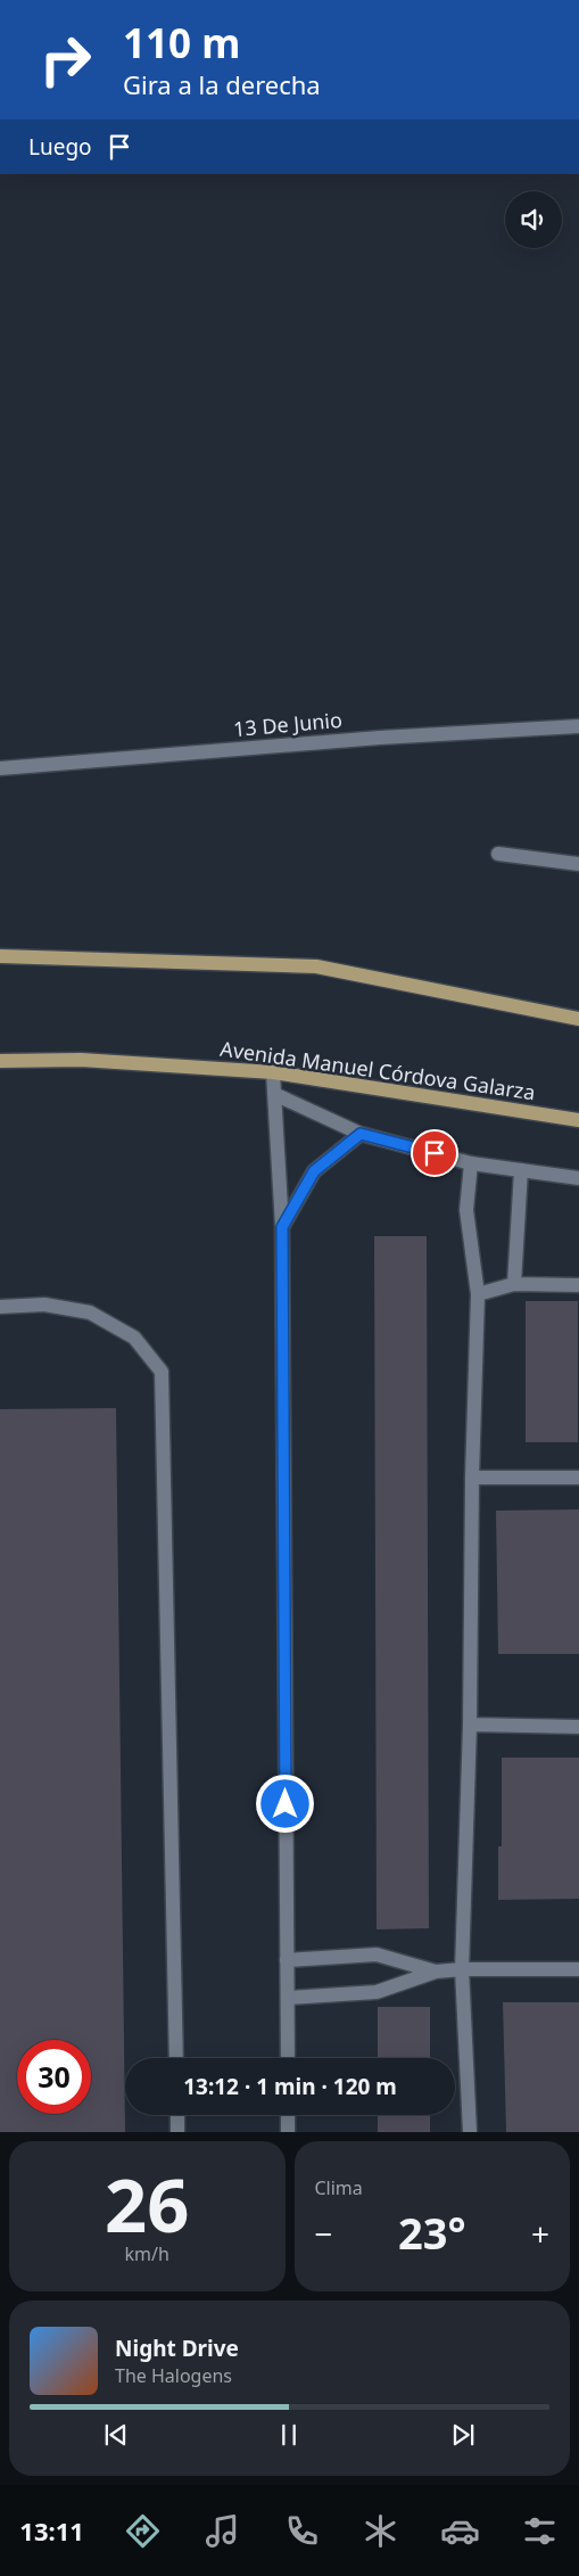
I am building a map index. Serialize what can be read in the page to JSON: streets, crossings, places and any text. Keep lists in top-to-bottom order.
{
  "streets": {
    "main road": ["Avenida Manuel Córdova Galarza"],
    "street": ["13 De Junio"]
  },
  "page": {
    "turn": ["110 m", "Gira a la derecha"],
    "then": "Luego",
    "limit": "30",
    "trip": "13:12 · 1 min · 120 m",
    "tile": [
      ["26", "km/h"],
      "Clima"
    ],
    "heat": ["−", "23°", "+"],
    "song": ["Night Drive", "The Halogens"],
    "tabs": "13:11"
  }
}
